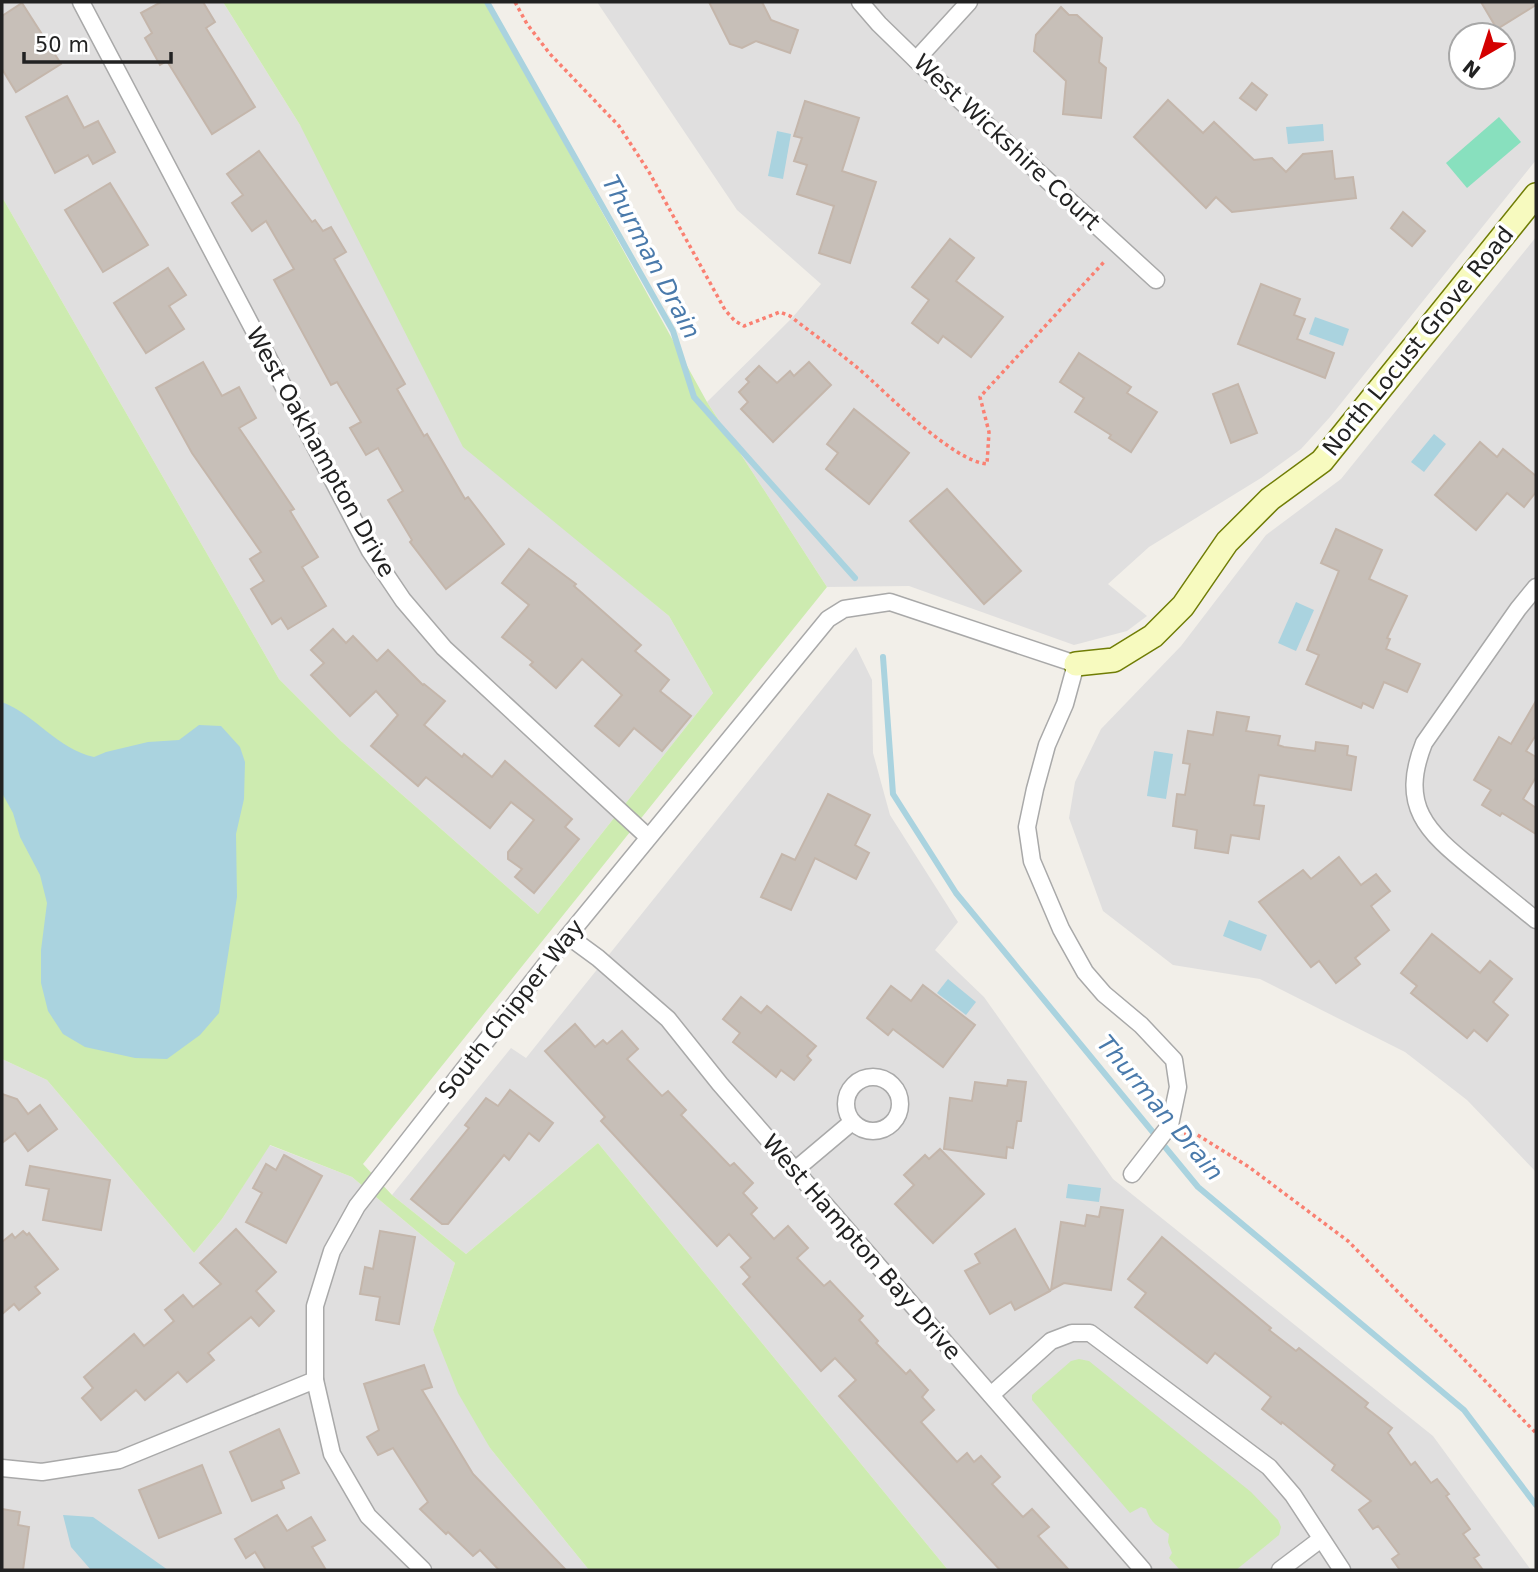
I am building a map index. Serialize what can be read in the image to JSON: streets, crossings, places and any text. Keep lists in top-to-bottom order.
{
  "streets": {
    "street": [
      "West Wickshire Court",
      "North Locust Grove Road",
      "West Oakhampton Drive",
      "South Chipper Way",
      "West Hampton Bay Drive"
    ]
  },
  "crossings": [
    ["North Locust Grove Road", "South Chipper Way"],
    ["West Oakhampton Drive", "South Chipper Way"],
    ["South Chipper Way", "West Hampton Bay Drive"]
  ],
  "water": ["Thurman Drain"],
  "scale_bar": "50 m",
  "north": "bottom left"
}
